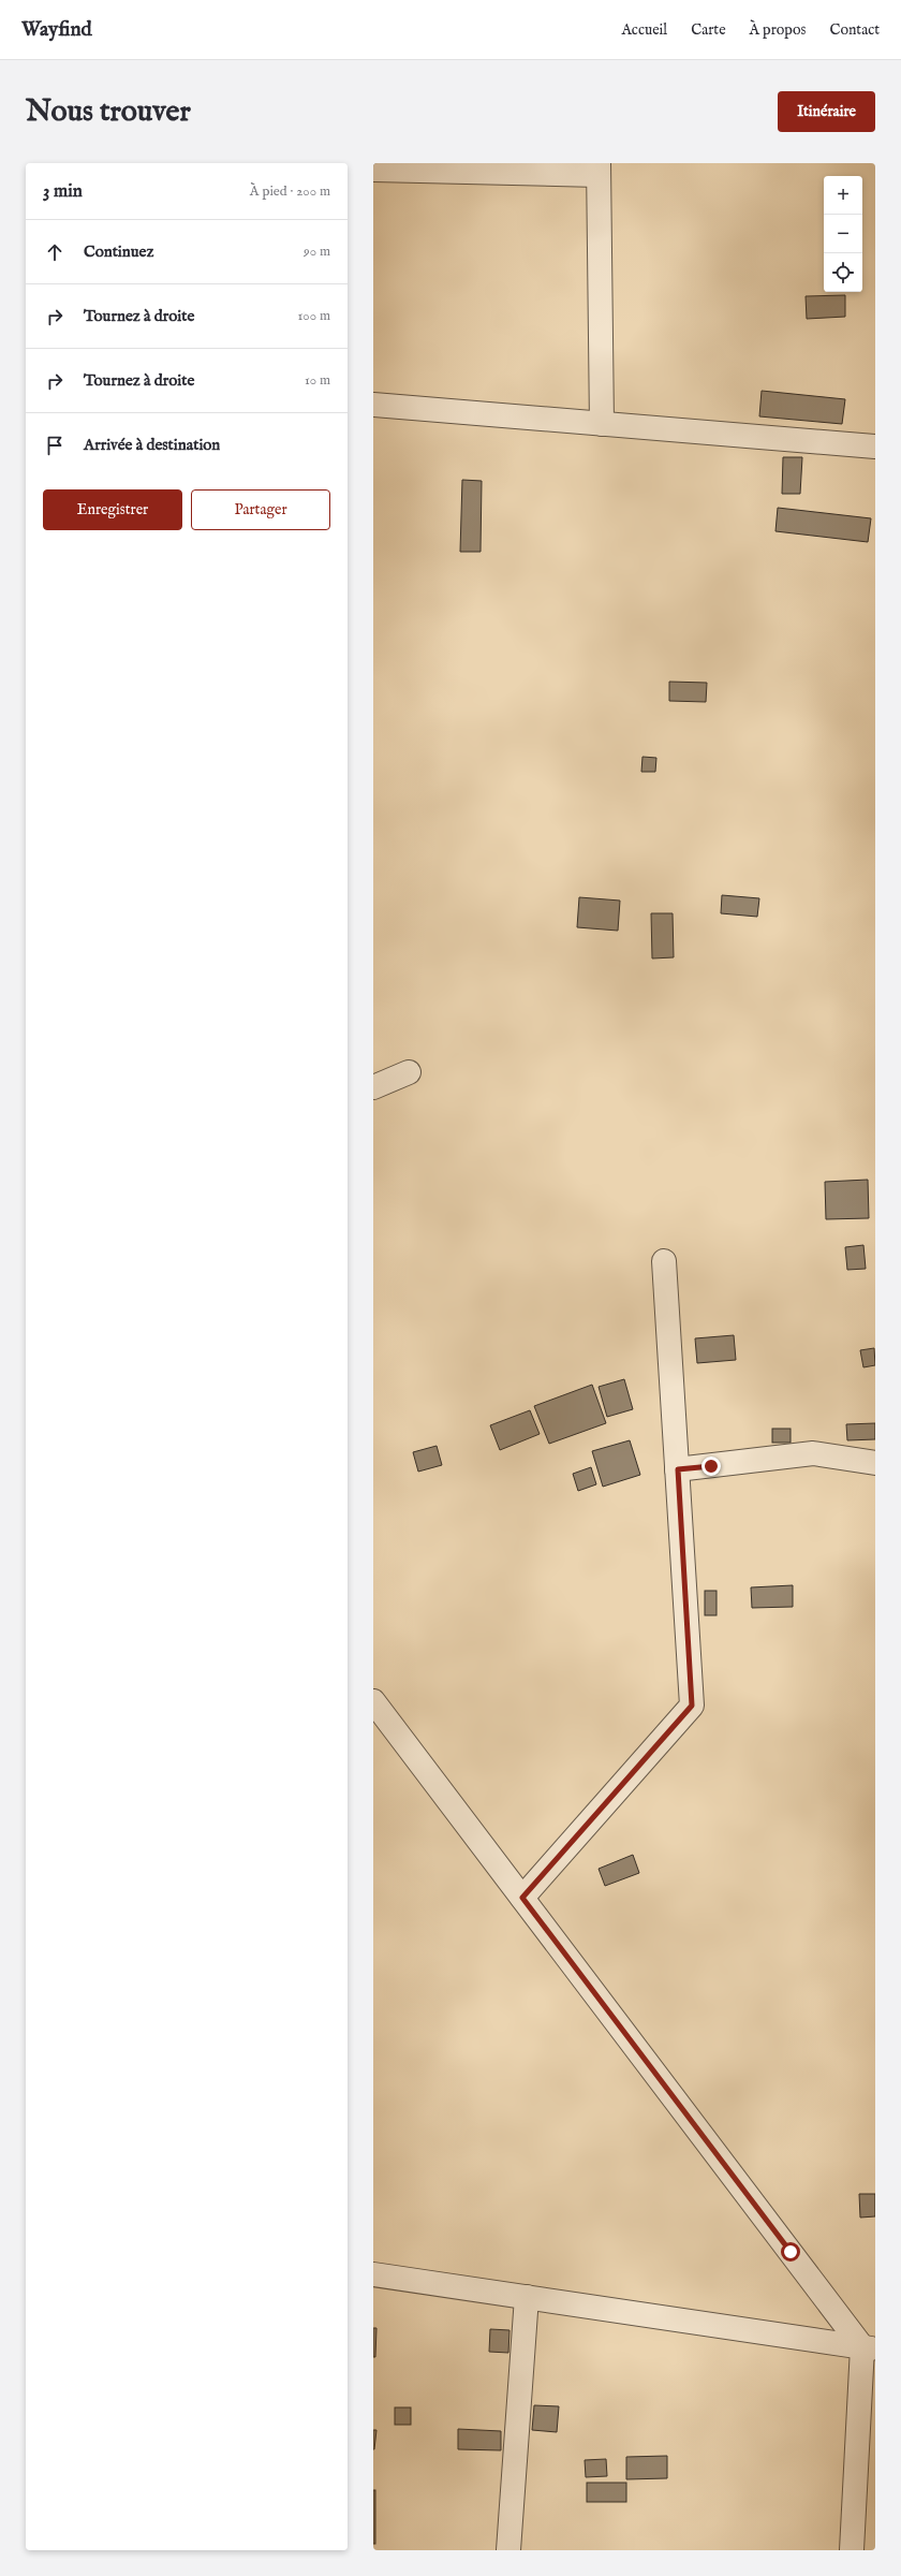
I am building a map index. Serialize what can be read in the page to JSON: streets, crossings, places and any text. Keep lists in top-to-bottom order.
{
  "page": {
    "header": "Wayfind",
    "nav": [
      "Accueil",
      "Carte",
      "À propos",
      "Contact"
    ],
    "buttons": [
      "Itinéraire",
      ["Enregistrer", "Partager"]
    ],
    "title": "Nous trouver",
    "heading": ["3 min", "À pied · 200 m"],
    "map_buttons": ["+", "−"],
    "list": [
      ["Continuez", "90 m"],
      ["Tournez à droite", "100 m"],
      ["Tournez à droite", "10 m"],
      "Arrivée à destination"
    ]
  }
}
